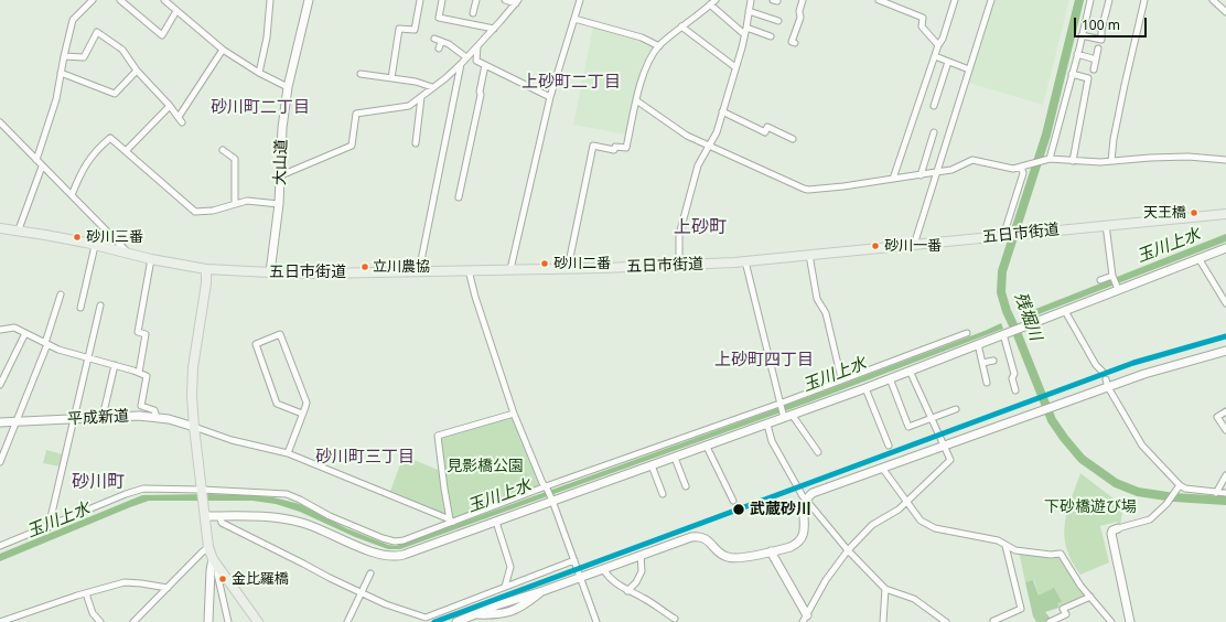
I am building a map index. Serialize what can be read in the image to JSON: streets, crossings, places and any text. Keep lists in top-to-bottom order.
{
  "streets": {
    "main road": ["五日市街道"],
    "street": ["大山道", "平成新道"]
  },
  "crossings": [
    ["大山道", "五日市街道"]
  ],
  "districts": [
    "上砂町二丁目",
    "砂川町二丁目",
    "上砂町",
    "上砂町四丁目",
    "砂川町三丁目",
    "砂川町"
  ],
  "water": ["玉川上水", "残堀川"],
  "parks": ["見影橋公園", "下砂橋遊び場"],
  "places": [
    "天王橋",
    "砂川三番",
    "砂川一番",
    "砂川二番",
    "立川農協",
    "武蔵砂川",
    "金比羅橋"
  ],
  "scale_bar": "100 m"
}
